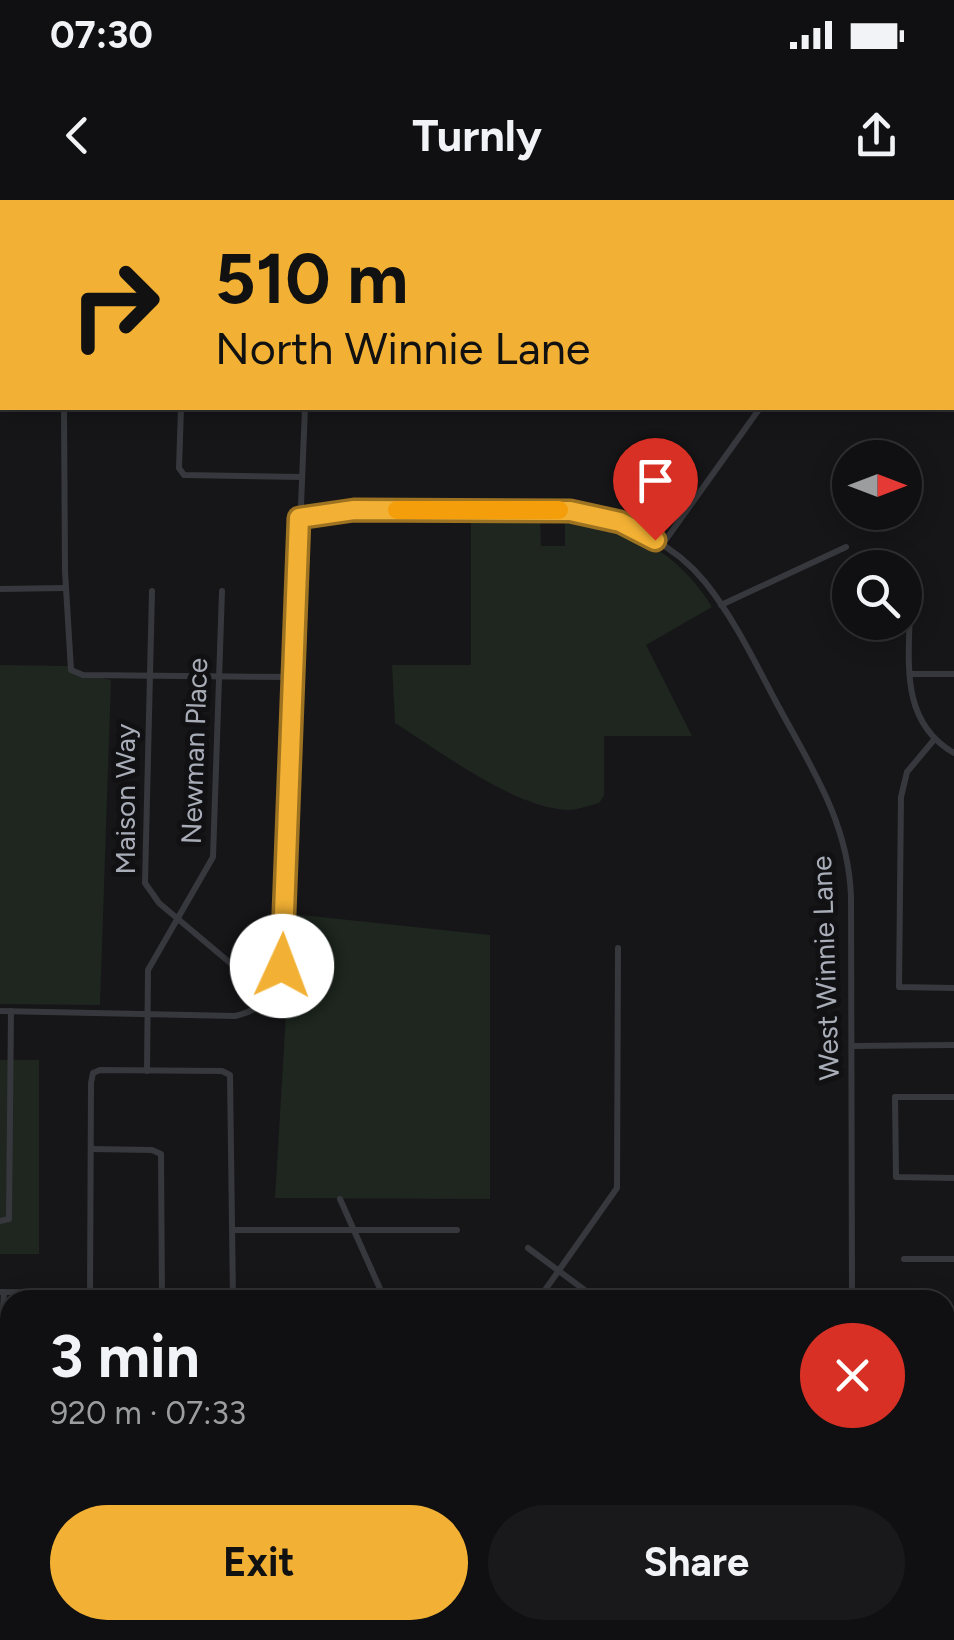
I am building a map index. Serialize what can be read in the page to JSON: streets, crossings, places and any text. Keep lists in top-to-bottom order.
{
  "streets": {
    "street": ["Newman Place", "Maison Way", "West Winnie Lane"]
  },
  "crossings": [
    ["Newman Place", "Maison Way"]
  ],
  "north": "right",
  "page": {
    "status": "07:30",
    "header": "Turnly",
    "turn": ["510 m", "North Winnie Lane"],
    "heading": ["3 min", "920 m · 07:33"],
    "buttons": ["Exit", "Share"]
  }
}
